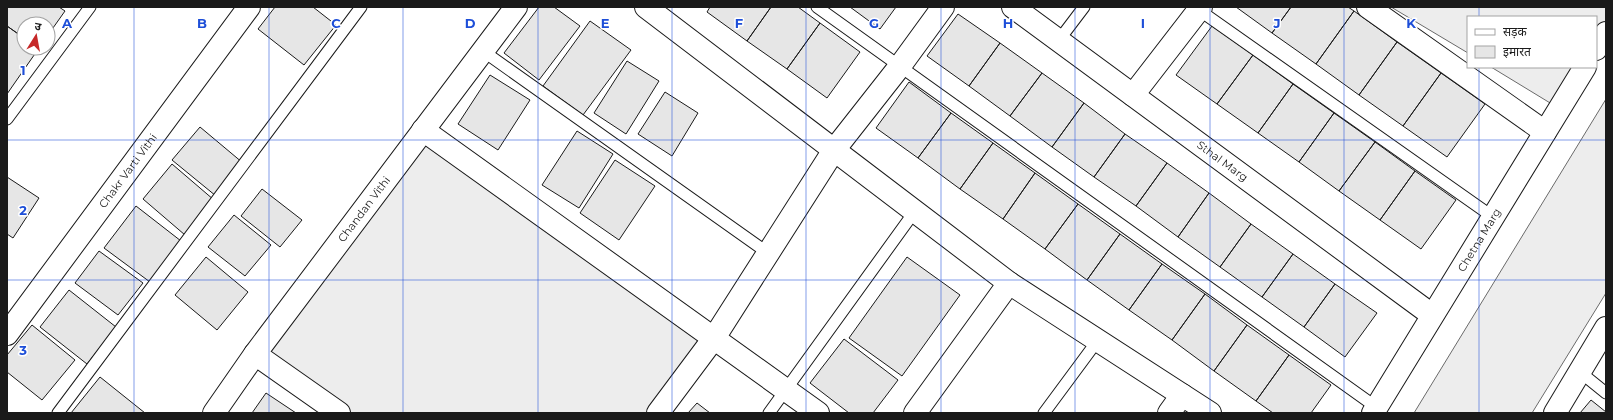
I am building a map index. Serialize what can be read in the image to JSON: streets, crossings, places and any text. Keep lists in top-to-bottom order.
{
  "streets": {
    "street": [
      "Sthal Marg",
      "Chakr Varti Vithi",
      "Chandan Vithi",
      "Chetna Marg"
    ]
  },
  "crossings": [
    ["Sthal Marg", "Chetna Marg"]
  ],
  "legend": ["सड़क", "इमारत"],
  "north": "top",
  "grid": {
    "columns": [
      "A",
      "B",
      "C",
      "D",
      "E",
      "F",
      "G",
      "H",
      "I",
      "J",
      "K"
    ],
    "rows": ["1", "2", "3"]
  }
}
